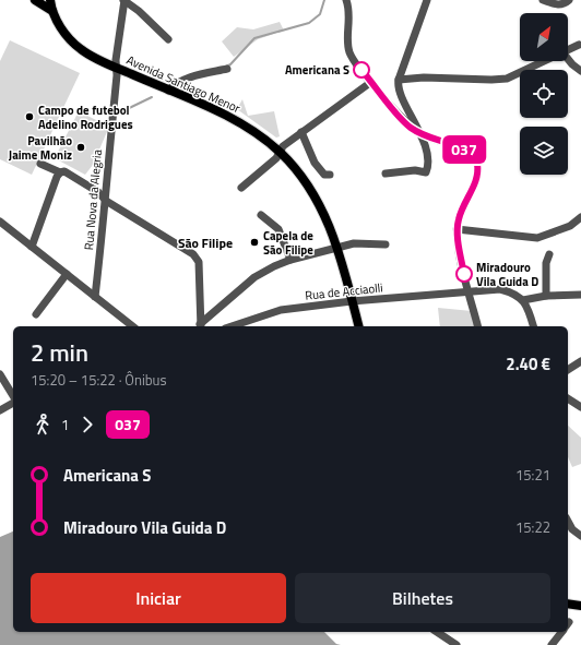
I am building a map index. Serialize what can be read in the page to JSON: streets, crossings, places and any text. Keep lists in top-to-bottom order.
{
  "streets": {
    "main road": ["Avenida Santiago Menor"],
    "street": ["Rua Nova da Alegria", "Rua de Acciaolli"]
  },
  "crossings": [
    ["Avenida Santiago Menor", "Rua Nova da Alegria"],
    ["Avenida Santiago Menor", "Rua de Acciaolli"]
  ],
  "districts": ["São Filipe"],
  "places": [
    "Americana S",
    "Campo de futebol Adelino Rodrigues",
    "Pavilhão Jaime Moniz",
    "Capela de São Filipe",
    "Miradouro Vila Guida D"
  ],
  "lines": ["bus line 037"],
  "north": "top right",
  "page": {
    "on_map": "037",
    "heading": ["2 min", "15:20 – 15:22 · Ônibus", "2.40 €"],
    "legs": ["1", "037"],
    "list": [
      {
        "name": "Americana S",
        "value": "15:21"
      },
      {
        "name": "Miradouro Vila Guida D",
        "value": "15:22"
      }
    ],
    "buttons": ["Iniciar", "Bilhetes"]
  }
}
